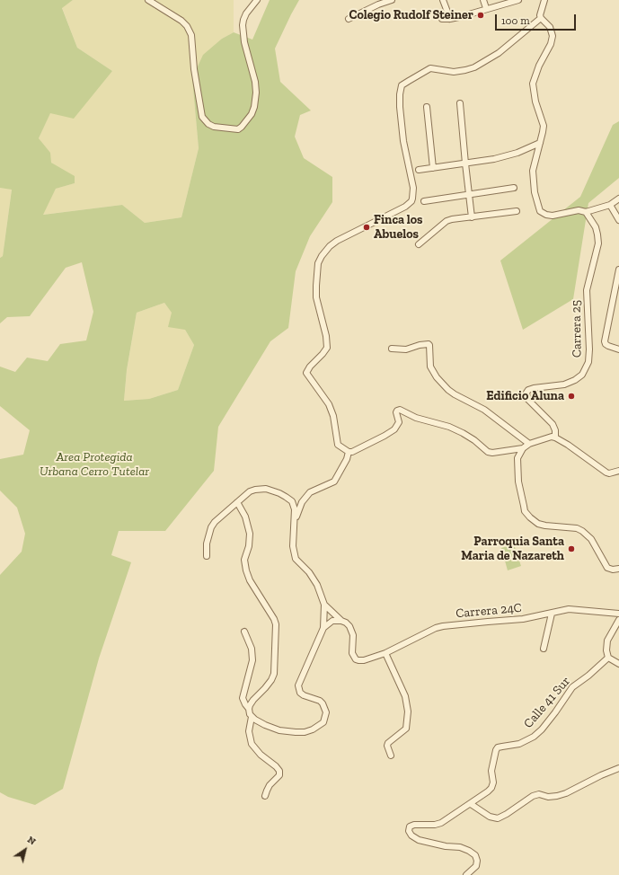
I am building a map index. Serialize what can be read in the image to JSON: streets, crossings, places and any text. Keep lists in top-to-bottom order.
{
  "streets": {
    "street": ["Carrera 25", "Carrera 24C", "Calle 41 Sur"]
  },
  "parks": ["Area Protegida Urbana Cerro Tutelar"],
  "places": [
    "Colegio Rudolf Steiner",
    "Finca los Abuelos",
    "Edificio Aluna",
    "Parroquia Santa Maria de Nazareth"
  ],
  "scale_bar": "100 m",
  "north": "top right"
}
